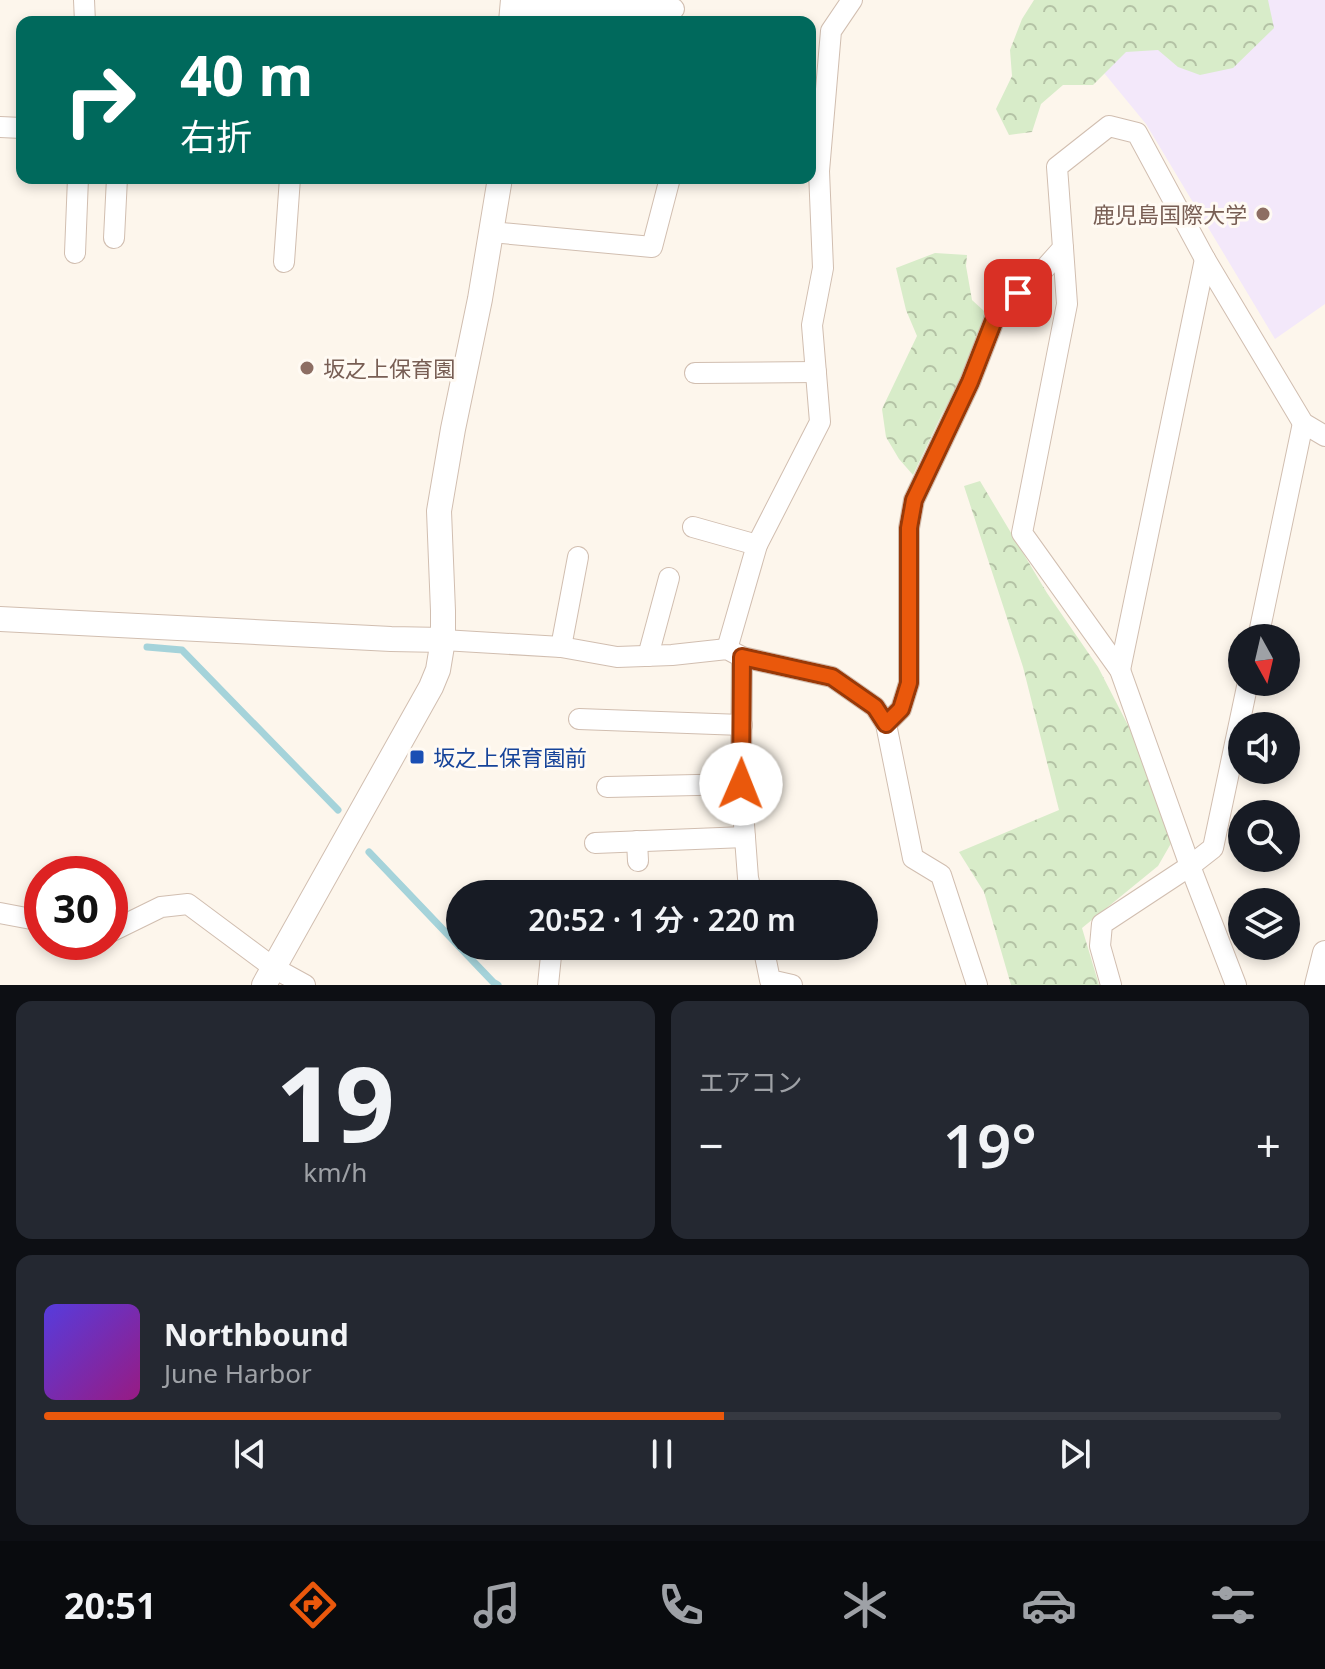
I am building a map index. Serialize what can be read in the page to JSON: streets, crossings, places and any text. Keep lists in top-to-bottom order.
{
  "places": {
    "other": ["鹿児島国際大学", "坂之上保育園"],
    "transit": ["坂之上保育園前"]
  },
  "north": "bottom",
  "page": {
    "turn": ["40 m", "右折"],
    "limit": "30",
    "trip": "20:52 · 1 分 · 220 m",
    "tile": [
      ["19", "km/h"],
      "エアコン"
    ],
    "heat": ["−", "19°", "+"],
    "song": ["Northbound", "June Harbor"],
    "tabs": "20:51"
  }
}
